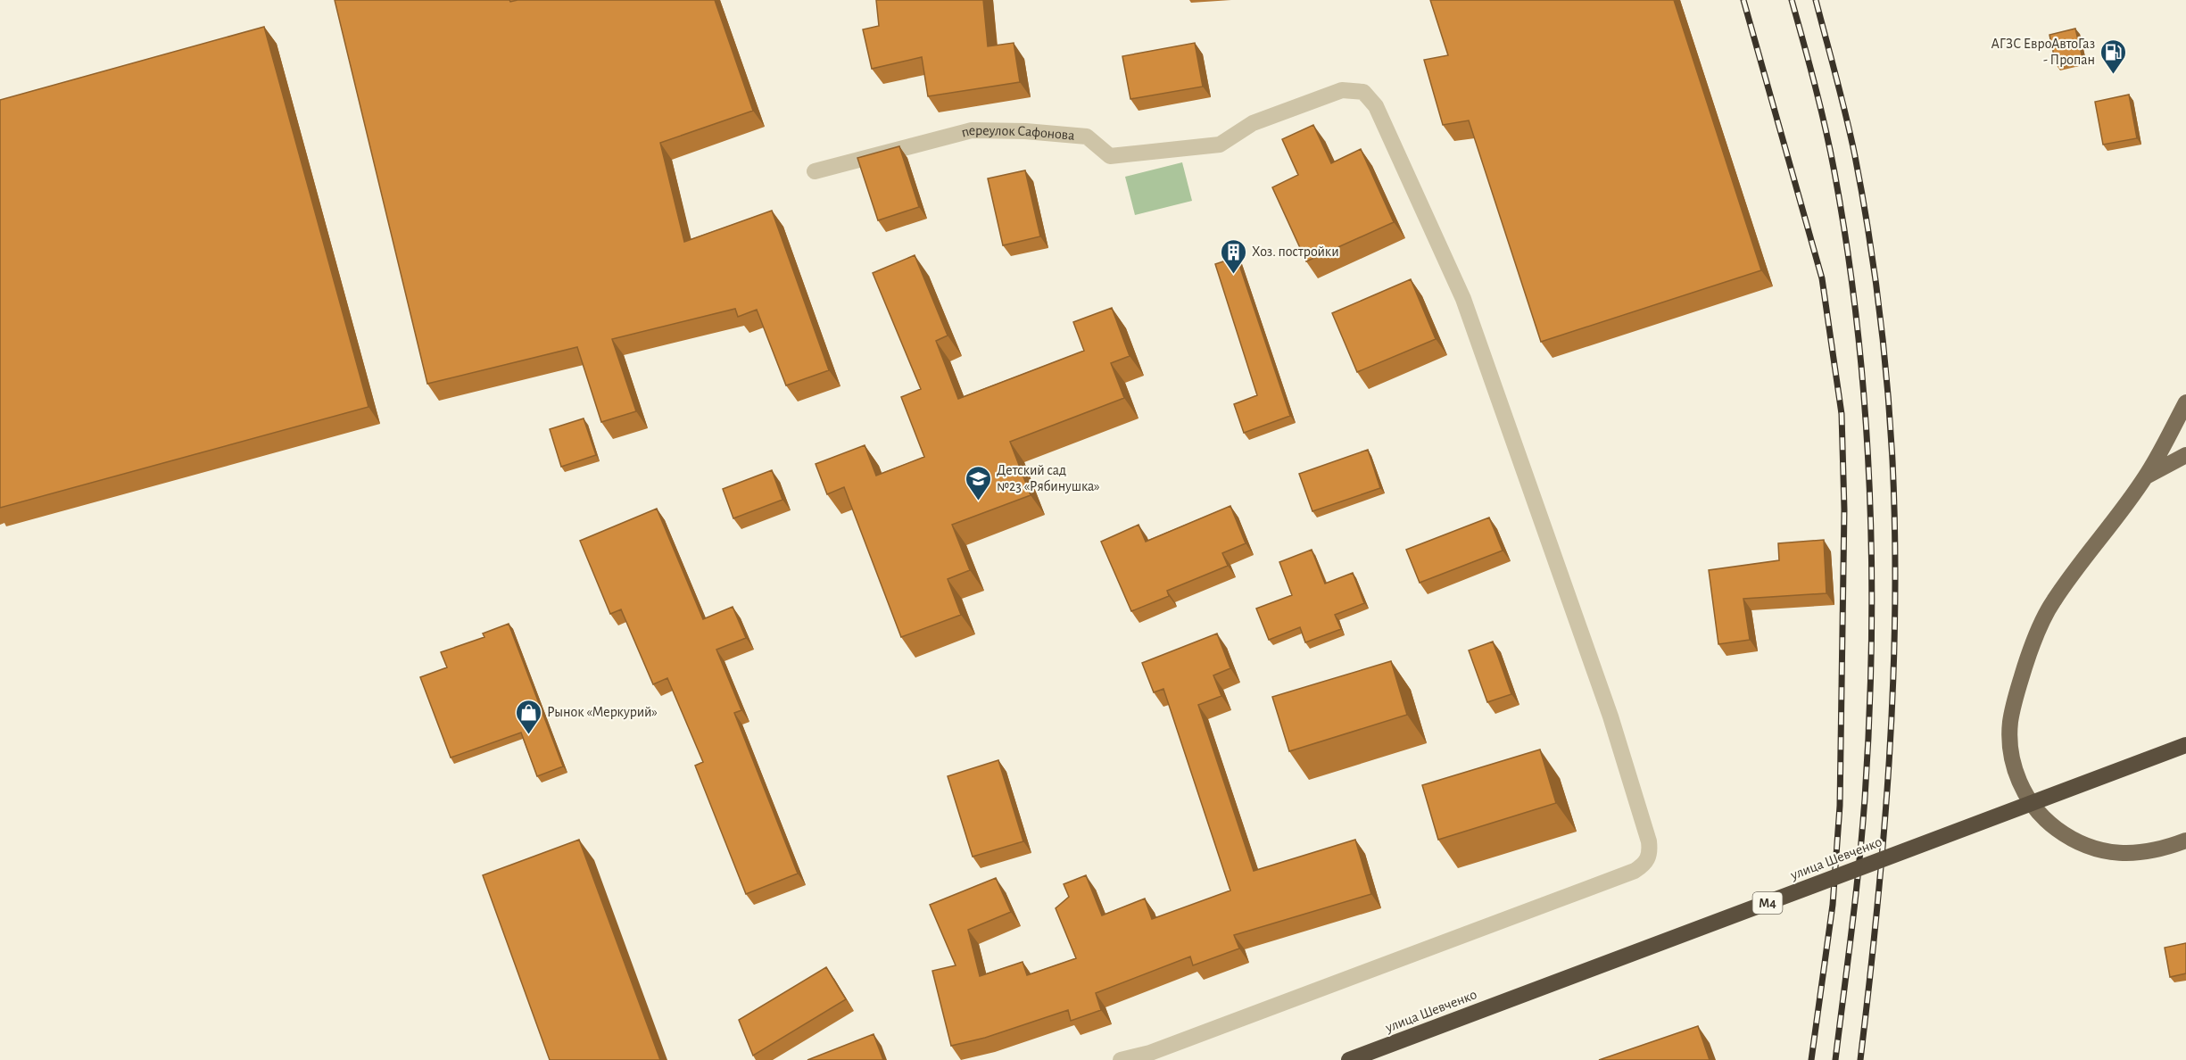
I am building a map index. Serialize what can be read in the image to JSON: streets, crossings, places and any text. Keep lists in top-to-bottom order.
{
  "streets": {
    "highway": ["улица Шевченко", "M4"],
    "street": ["переулок Сафонова"]
  },
  "places": {
    "fuel station": ["АГЗС ЕвроАвтоГаз - Пропан"],
    "building": ["Хоз. постройки"],
    "school or university": ["Детский сад №23 «Рябинушка»"],
    "shop": ["Рынок «Меркурий»"]
  }
}
